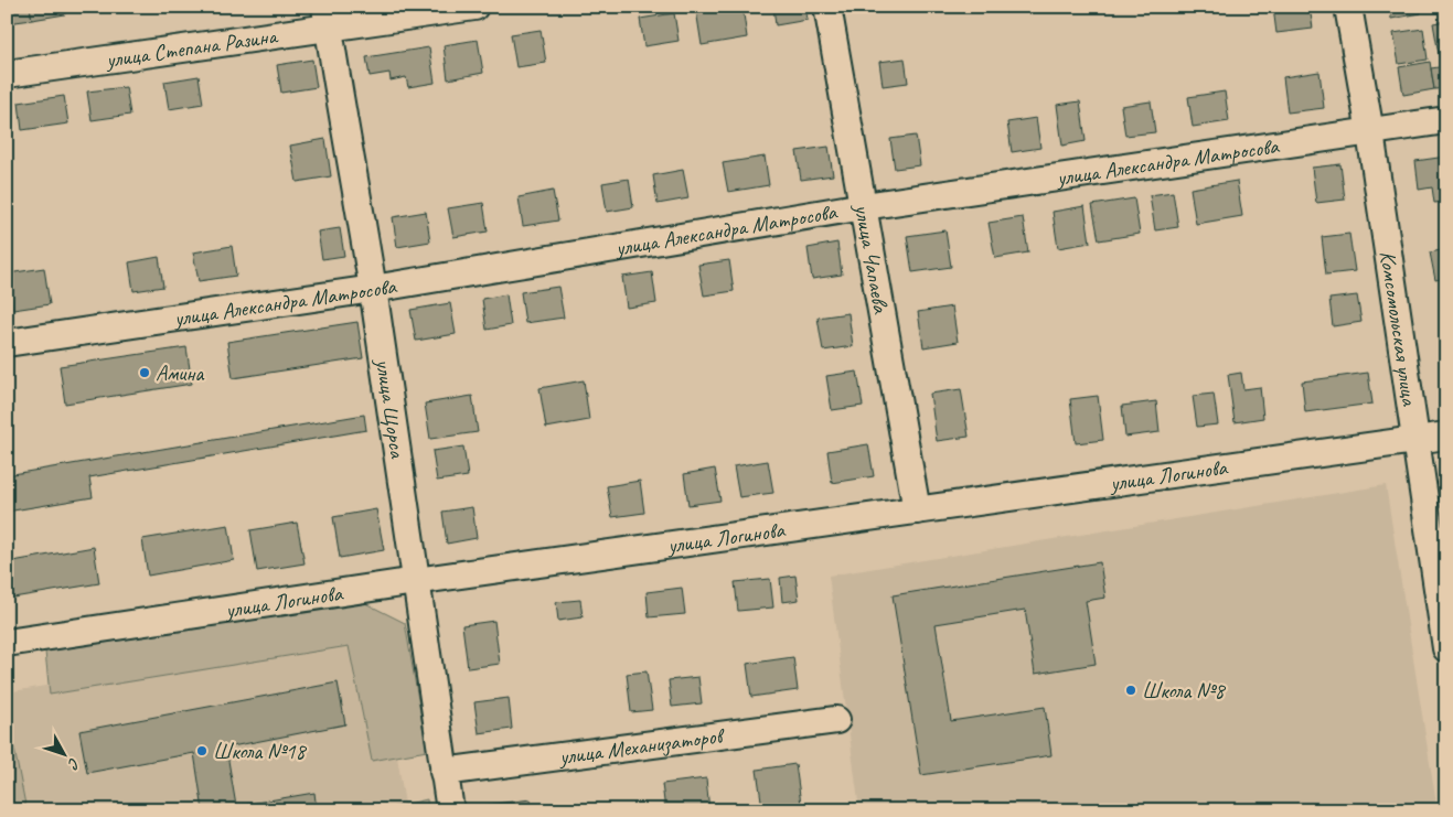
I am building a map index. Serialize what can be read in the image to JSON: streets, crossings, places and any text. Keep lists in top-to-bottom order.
{
  "streets": {
    "street": [
      "улица Степана Разина",
      "улица Александра Матросова",
      "улица Чапаева",
      "Комсомольская улица",
      "улица Щорса",
      "улица Логинова",
      "улица Механизаторов"
    ]
  },
  "crossings": [
    ["улица Степана Разина", "улица Щорса"],
    ["улица Александра Матросова", "улица Чапаева"],
    ["улица Александра Матросова", "Комсомольская улица"],
    ["улица Александра Матросова", "улица Щорса"],
    ["улица Чапаева", "улица Логинова"],
    ["Комсомольская улица", "улица Логинова"],
    ["улица Щорса", "улица Логинова"],
    ["улица Щорса", "улица Механизаторов"]
  ],
  "places": ["Амина", "Школа №8", "Школа №18"],
  "north": "bottom right"
}
